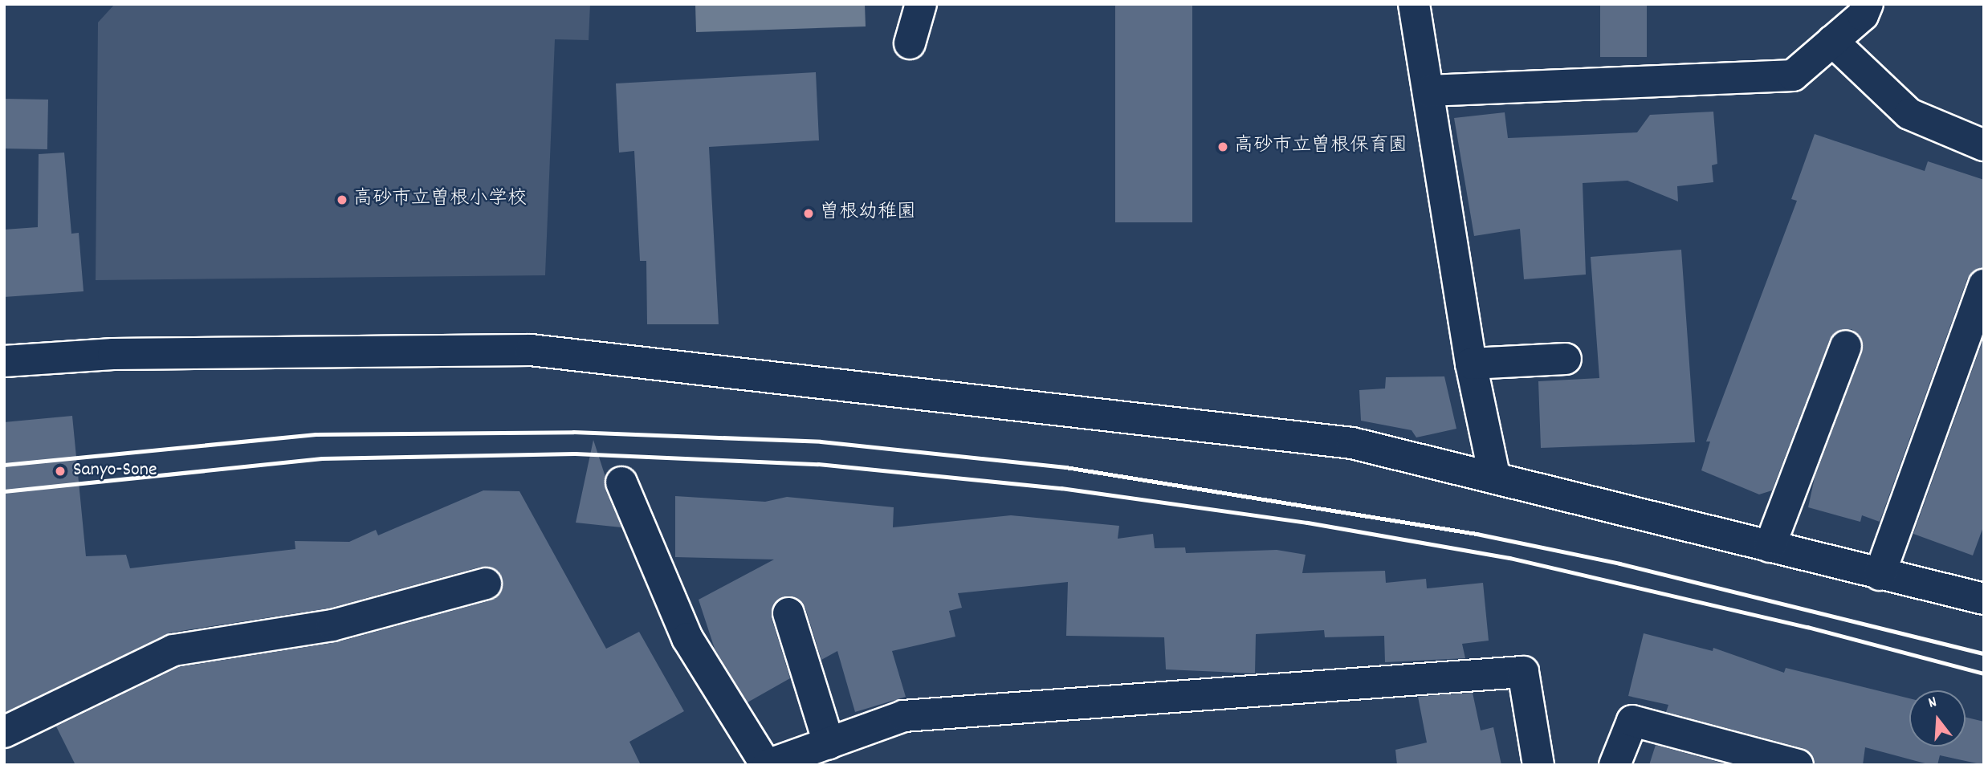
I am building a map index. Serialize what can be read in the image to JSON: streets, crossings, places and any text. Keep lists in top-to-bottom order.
{
  "places": [
    "高砂市立曽根保育園",
    "高砂市立曽根小学校",
    "曽根幼稚園",
    "Sanyo-Sone"
  ],
  "north": "top"
}
